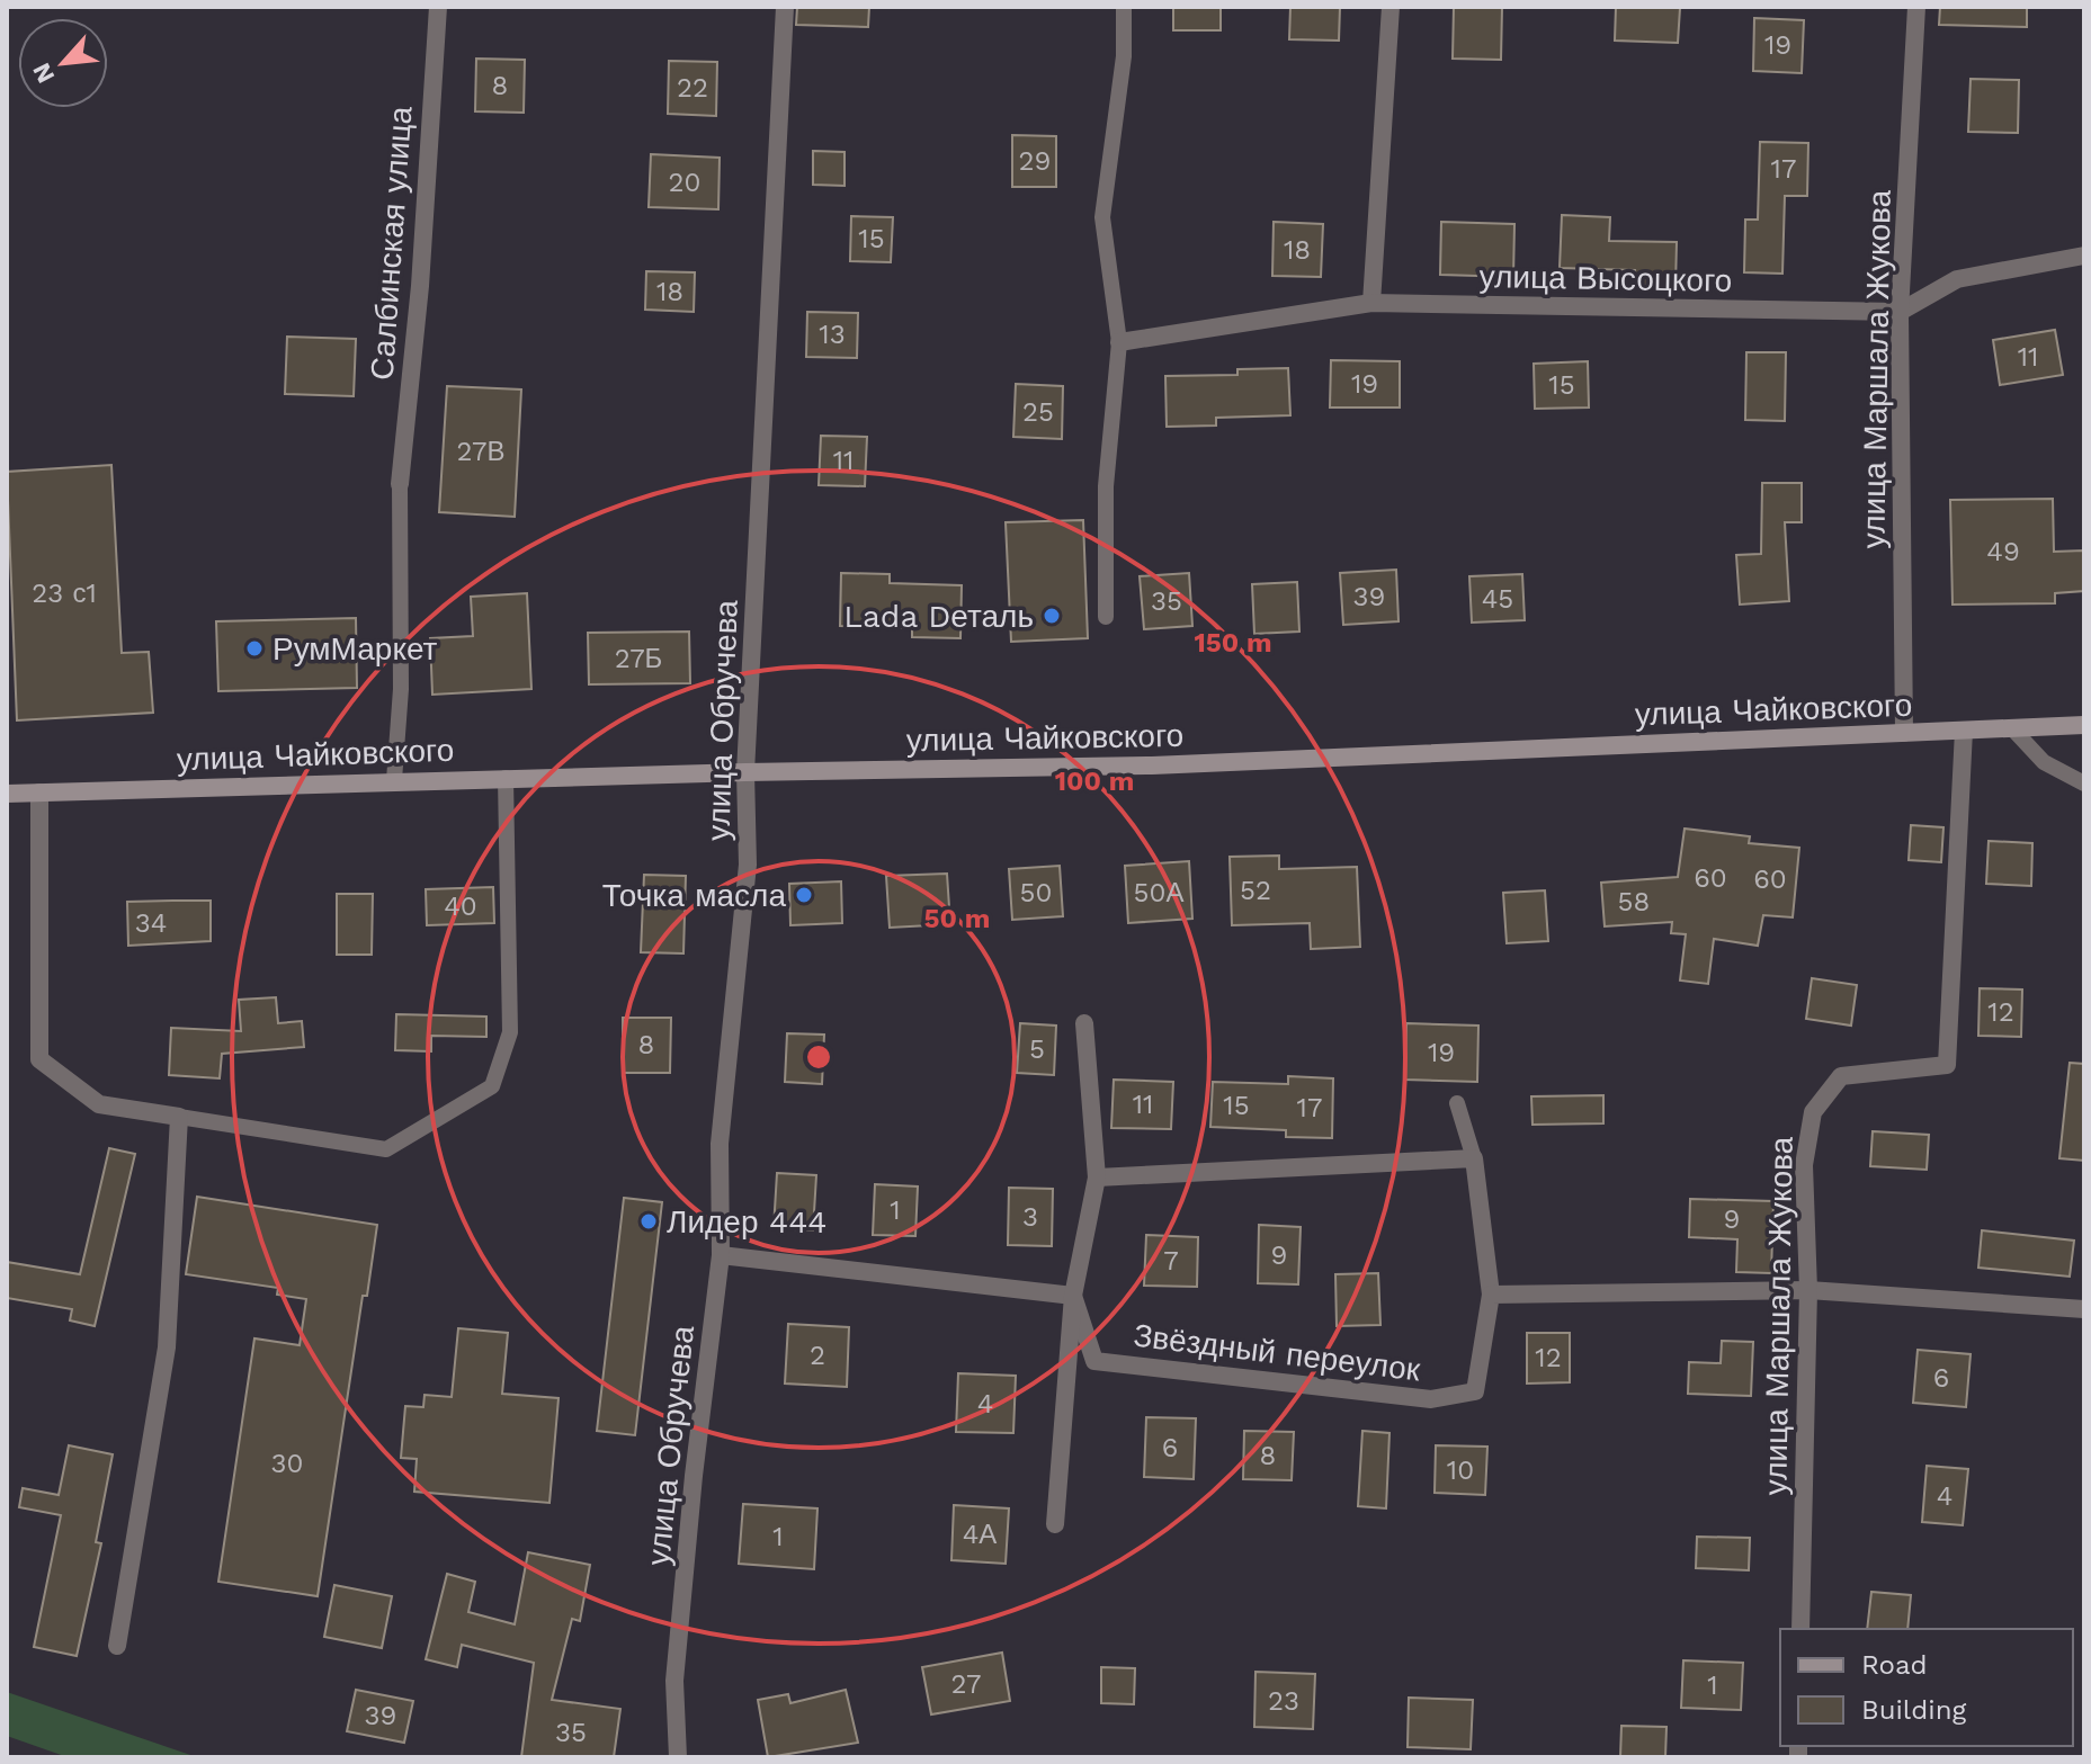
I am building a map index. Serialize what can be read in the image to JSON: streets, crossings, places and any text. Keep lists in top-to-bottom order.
{
  "streets": {
    "main road": ["улица Чайковского"],
    "street": [
      "Салбинская улица",
      "улица Высоцкого",
      "улица Маршала Жукова",
      "улица Обручева",
      "Звёздный переулок"
    ]
  },
  "crossings": [
    ["улица Высоцкого", "улица Маршала Жукова"],
    ["улица Маршала Жукова", "улица Чайковского"],
    ["улица Чайковского", "улица Обручева"]
  ],
  "places": [
    "Lada Dеталь",
    "РумМаркет",
    "Точка масла",
    "Лидер 444"
  ],
  "house_numbers": [
    "19",
    "8",
    "22",
    "29",
    "17",
    "20",
    "15",
    "18",
    "18",
    "13",
    "11",
    "19",
    "15",
    "25",
    "27В",
    "11",
    "49",
    "23 с1",
    "39",
    "45",
    "35",
    "27Б",
    "60",
    "60",
    "52",
    "50",
    "50А",
    "58",
    "40",
    "34",
    "12",
    "8",
    "5",
    "19",
    "11",
    "15",
    "17",
    "1",
    "3",
    "9",
    "9",
    "7",
    "2",
    "12",
    "6",
    "4",
    "6",
    "8",
    "30",
    "10",
    "4",
    "4А",
    "1",
    "27",
    "1",
    "23",
    "39",
    "35"
  ],
  "legend": ["Road", "Building"],
  "north": "bottom left",
  "rings": ["150 m", "100 m", "50 m"]
}
